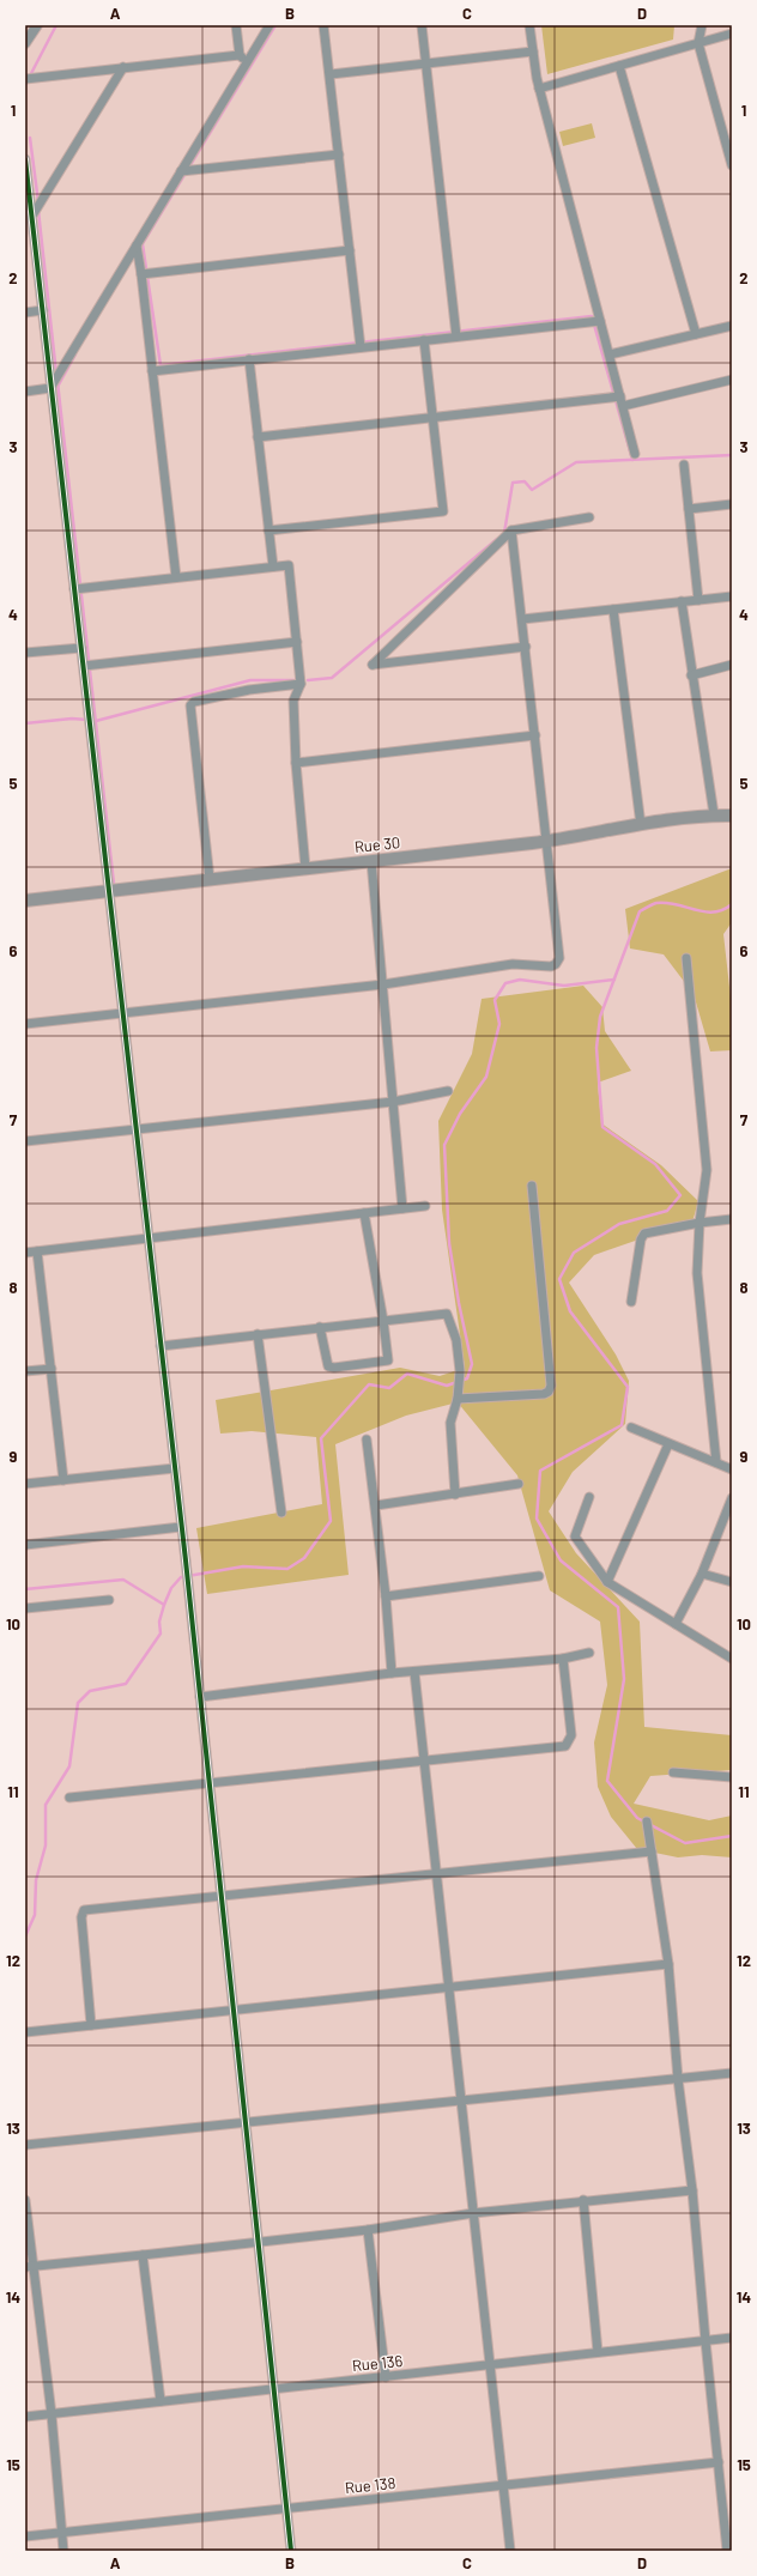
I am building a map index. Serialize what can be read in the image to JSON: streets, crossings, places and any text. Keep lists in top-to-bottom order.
{
  "streets": {
    "main road": ["Rue 30"],
    "street": ["Rue 136", "Rue 138"]
  },
  "grid": {
    "columns": [
      "A",
      "B",
      "C",
      "D"
    ],
    "rows": [
      "1",
      "2",
      "3",
      "4",
      "5",
      "6",
      "7",
      "8",
      "9",
      "10",
      "11",
      "12",
      "13",
      "14",
      "15"
    ]
  }
}
